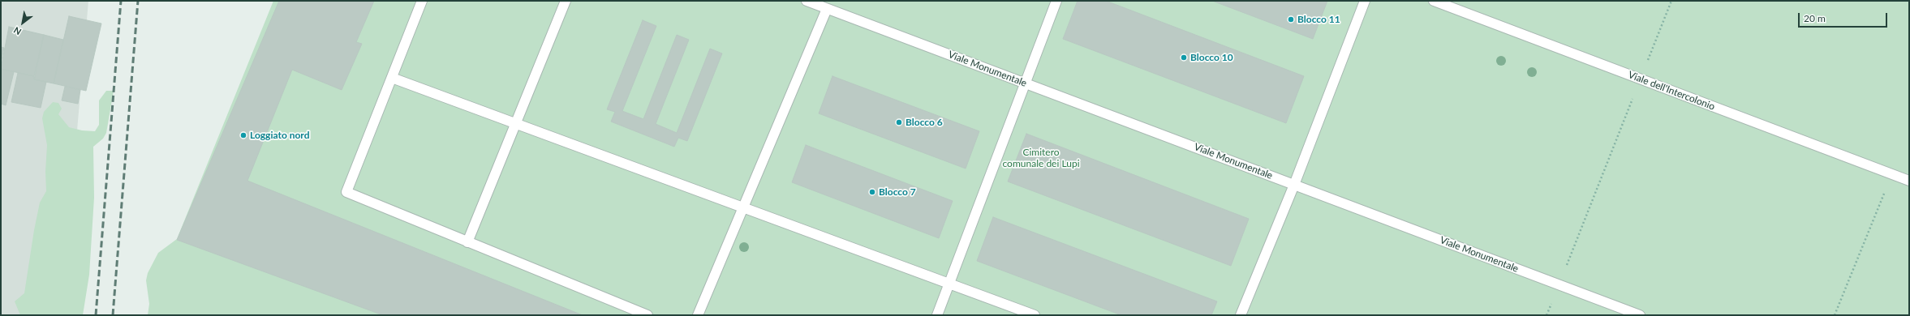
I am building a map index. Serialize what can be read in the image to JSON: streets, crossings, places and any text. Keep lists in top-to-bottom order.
{
  "streets": {
    "lane": ["Viale Monumentale", "Viale dell'Intercolonio"]
  },
  "parks": ["Cimitero comunale dei Lupi"],
  "places": [
    "Blocco 11",
    "Blocco 10",
    "Blocco 6",
    "Loggiato nord",
    "Blocco 7"
  ],
  "scale_bar": "20 m",
  "north": "bottom left"
}
